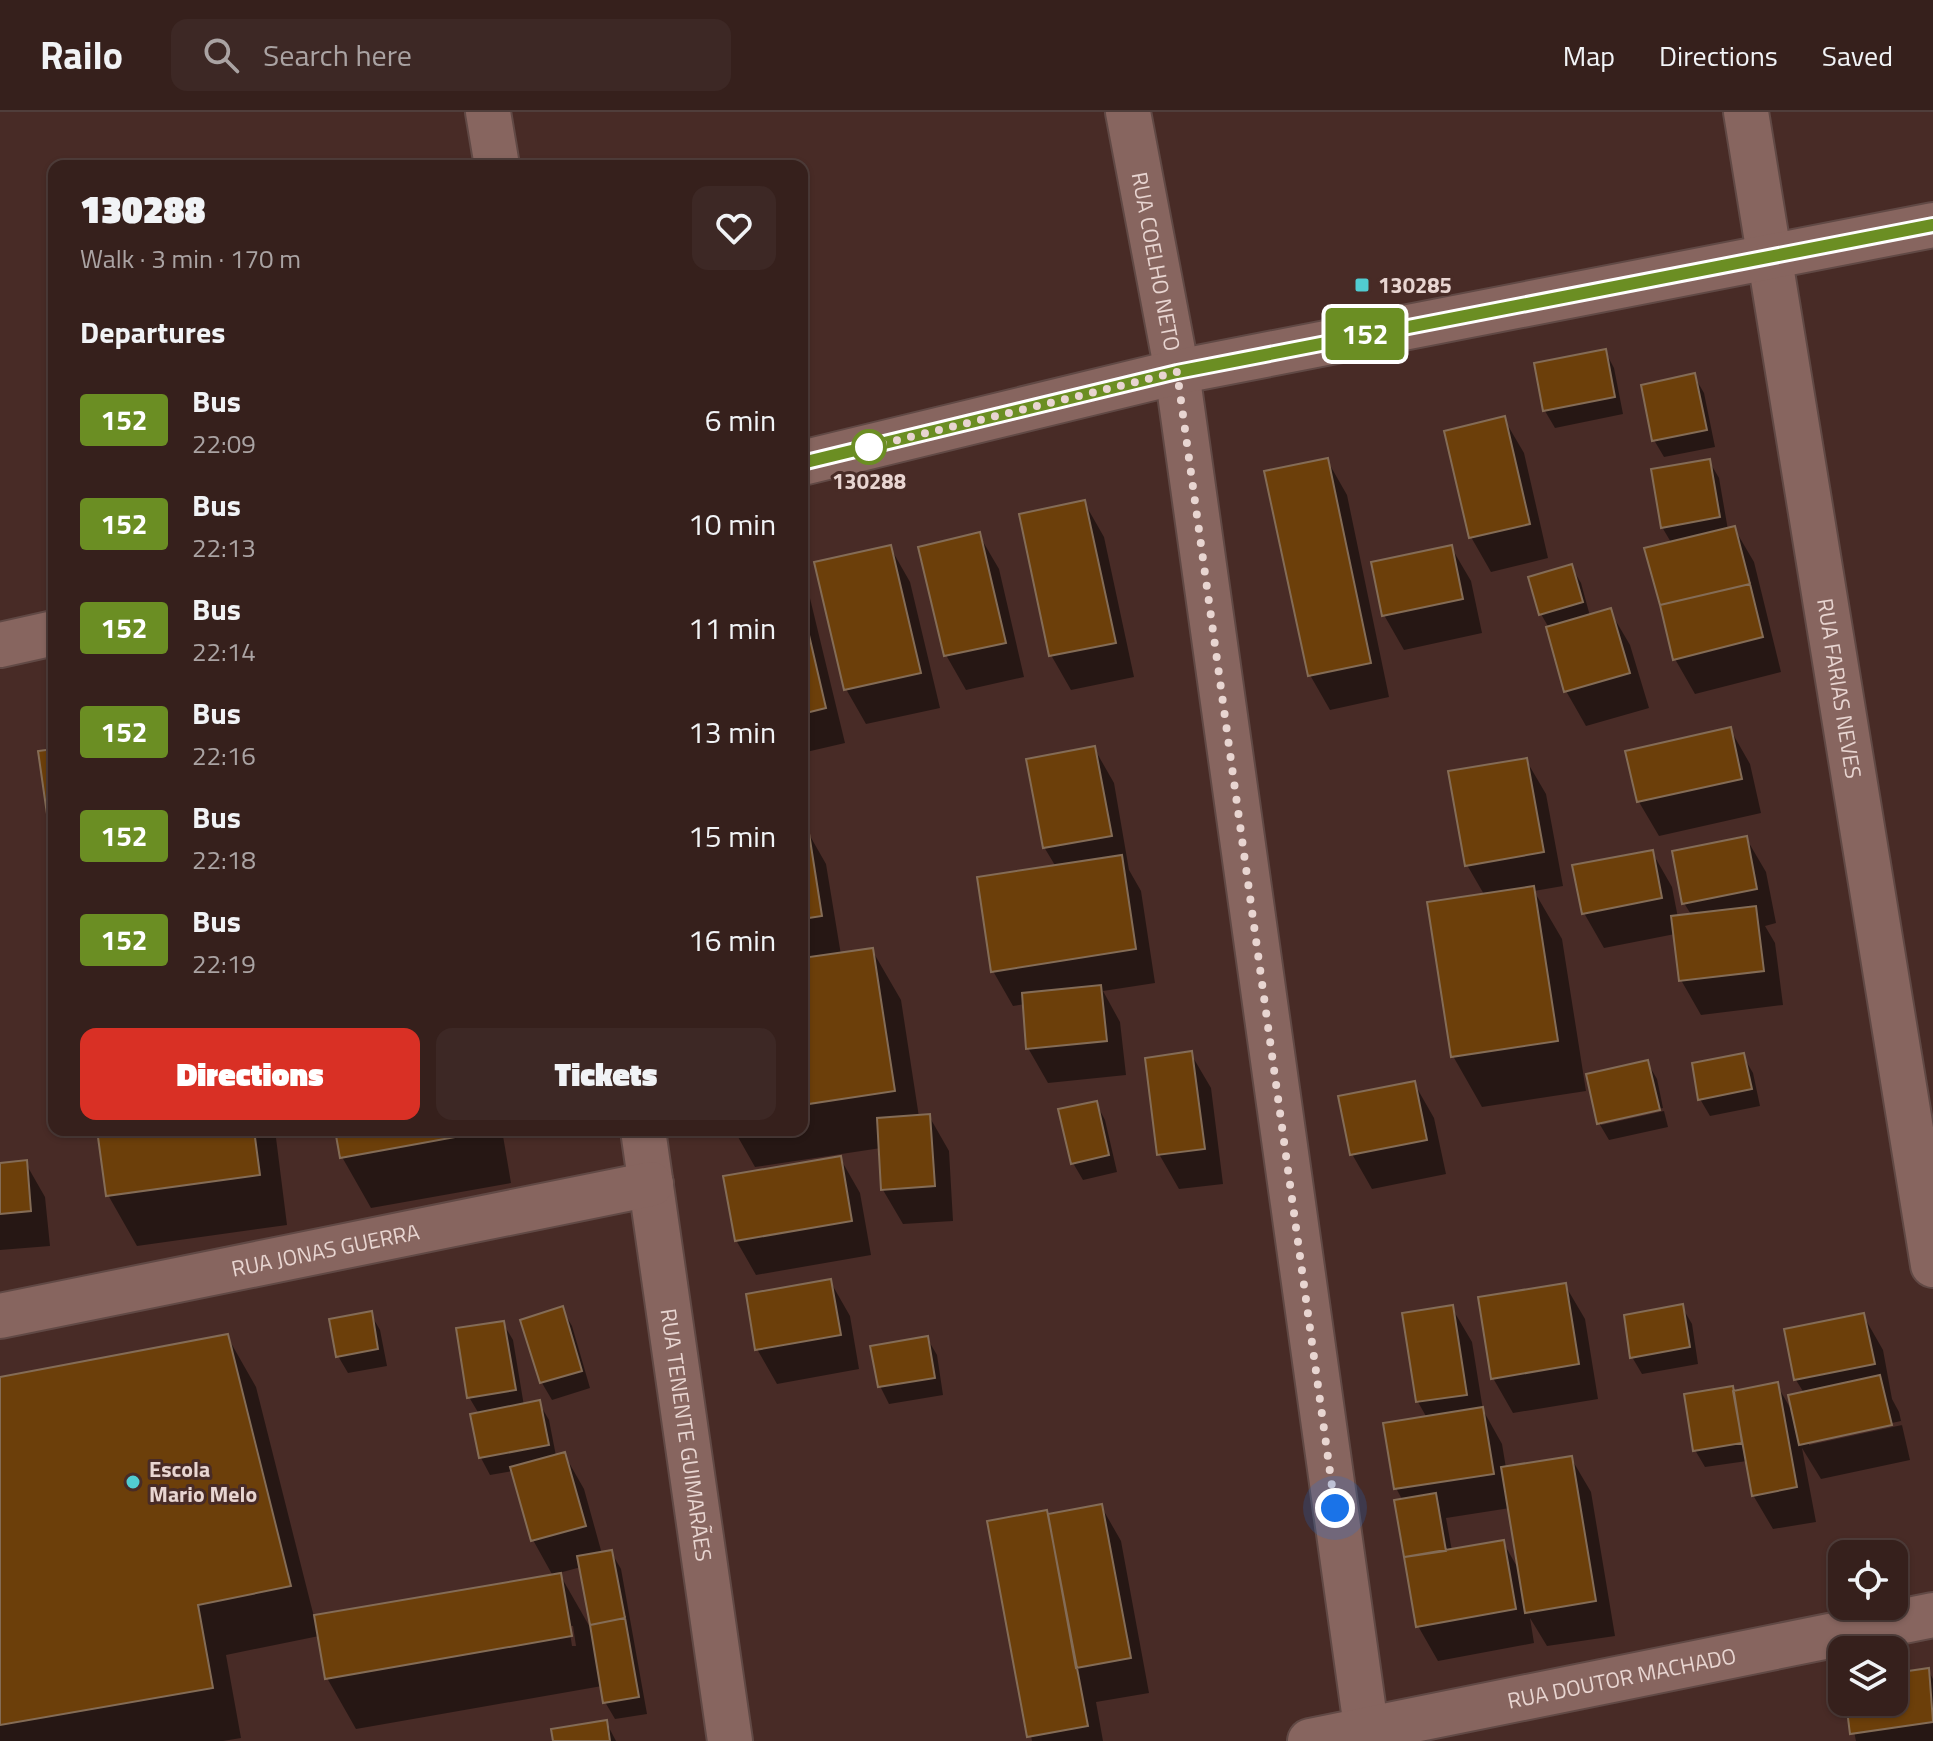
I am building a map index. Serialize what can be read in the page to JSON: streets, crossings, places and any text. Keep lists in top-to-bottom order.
{
  "streets": {
    "street": [
      "RUA COELHO NETO",
      "RUA FARIAS NEVES",
      "RUA JONAS GUERRA",
      "RUA TENENTE GUIMARÃES",
      "RUA DOUTOR MACHADO"
    ]
  },
  "crossings": [
    ["RUA COELHO NETO", "RUA DOUTOR MACHADO"],
    ["RUA JONAS GUERRA", "RUA TENENTE GUIMARÃES"]
  ],
  "places": {
    "transit": ["130285"],
    "other": ["130288", "Escola Mario Melo"]
  },
  "lines": ["bus line 152"],
  "page": {
    "header": "Railo",
    "search": "Search here",
    "nav": ["Map", "Directions", "Saved"],
    "on_map": "152",
    "heading": [
      ["130288", "Walk · 3 min · 170 m"],
      "Departures"
    ],
    "list": [
      {
        "mark": "152",
        "name": "Bus",
        "note": "22:09",
        "value": "6 min"
      },
      {
        "mark": "152",
        "name": "Bus",
        "note": "22:13",
        "value": "10 min"
      },
      {
        "mark": "152",
        "name": "Bus",
        "note": "22:14",
        "value": "11 min"
      },
      {
        "mark": "152",
        "name": "Bus",
        "note": "22:16",
        "value": "13 min"
      },
      {
        "mark": "152",
        "name": "Bus",
        "note": "22:18",
        "value": "15 min"
      },
      {
        "mark": "152",
        "name": "Bus",
        "note": "22:19",
        "value": "16 min"
      }
    ],
    "buttons": ["Directions", "Tickets"]
  }
}
